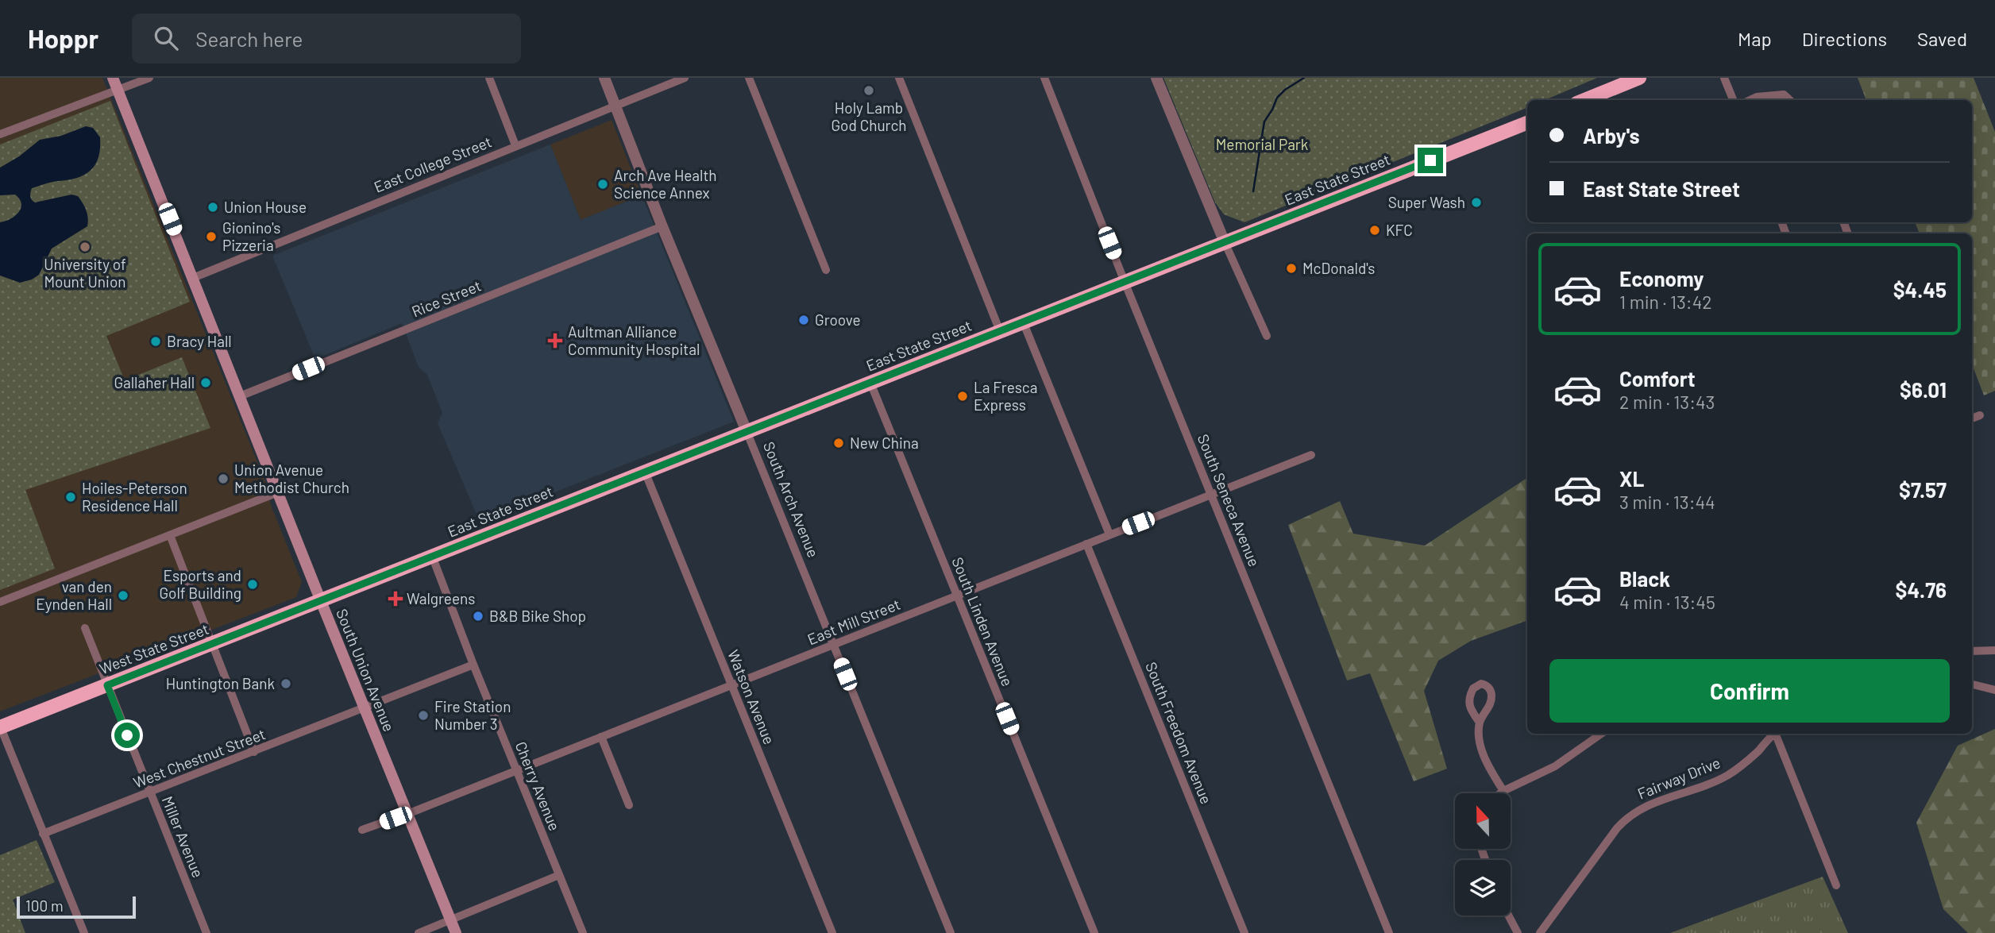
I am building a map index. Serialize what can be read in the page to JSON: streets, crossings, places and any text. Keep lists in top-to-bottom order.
{
  "streets": {
    "highway": ["East State Street", "West State Street"],
    "main road": ["South Union Avenue"],
    "street": [
      "East College Street",
      "Rice Street",
      "South Arch Avenue",
      "South Seneca Avenue",
      "East Mill Street",
      "South Linden Avenue",
      "Watson Avenue",
      "South Freedom Avenue",
      "West Chestnut Street",
      "Fairway Drive",
      "Cherry Avenue",
      "Miller Avenue"
    ]
  },
  "crossings": [
    ["East College Street", "South Arch Avenue"],
    ["East College Street", "South Union Avenue"],
    ["East State Street", "South Arch Avenue"],
    ["East State Street", "South Seneca Avenue"],
    ["East State Street", "South Linden Avenue"],
    ["East State Street", "West State Street"],
    ["East State Street", "South Union Avenue"],
    ["East State Street", "Watson Avenue"],
    ["East State Street", "Cherry Avenue"],
    ["Rice Street", "South Arch Avenue"],
    ["Rice Street", "South Union Avenue"],
    ["South Arch Avenue", "East Mill Street"],
    ["South Seneca Avenue", "East Mill Street"],
    ["East Mill Street", "South Linden Avenue"],
    ["East Mill Street", "South Union Avenue"],
    ["East Mill Street", "Watson Avenue"],
    ["East Mill Street", "South Freedom Avenue"],
    ["East Mill Street", "Cherry Avenue"],
    ["West State Street", "South Union Avenue"],
    ["West State Street", "Miller Avenue"],
    ["South Union Avenue", "West Chestnut Street"],
    ["West Chestnut Street", "Cherry Avenue"],
    ["West Chestnut Street", "Miller Avenue"]
  ],
  "parks": ["Memorial Park"],
  "places": {
    "other": [
      "Holy Lamb God Church",
      "Arch Ave Health Science Annex",
      "Super Wash",
      "Union House",
      "KFC",
      "Gionino's Pizzeria",
      "University of Mount Union",
      "McDonald's",
      "Groove",
      "Bracy Hall",
      "Gallaher Hall",
      "La Fresca Express",
      "New China",
      "Union Avenue Methodist Church",
      "Hoiles-Peterson Residence Hall",
      "Esports and Golf Building",
      "van den Eynden Hall",
      "B&B Bike Shop",
      "Huntington Bank",
      "Fire Station Number 3"
    ],
    "health": ["Aultman Alliance Community Hospital", "Walgreens"]
  },
  "scale_bar": "100 m",
  "north": "top",
  "page": {
    "header": "Hoppr",
    "search": "Search here",
    "nav": ["Map", "Directions", "Saved"],
    "banner": ["Arby's", "East State Street"],
    "list": [
      {
        "name": "Economy",
        "note": "1 min · 13:42",
        "value": "$4.45"
      },
      {
        "name": "Comfort",
        "note": "2 min · 13:43",
        "value": "$6.01"
      },
      {
        "name": "XL",
        "note": "3 min · 13:44",
        "value": "$7.57"
      },
      {
        "name": "Black",
        "note": "4 min · 13:45",
        "value": "$4.76"
      }
    ],
    "buttons": "Confirm",
    "scale": "100 m"
  }
}
